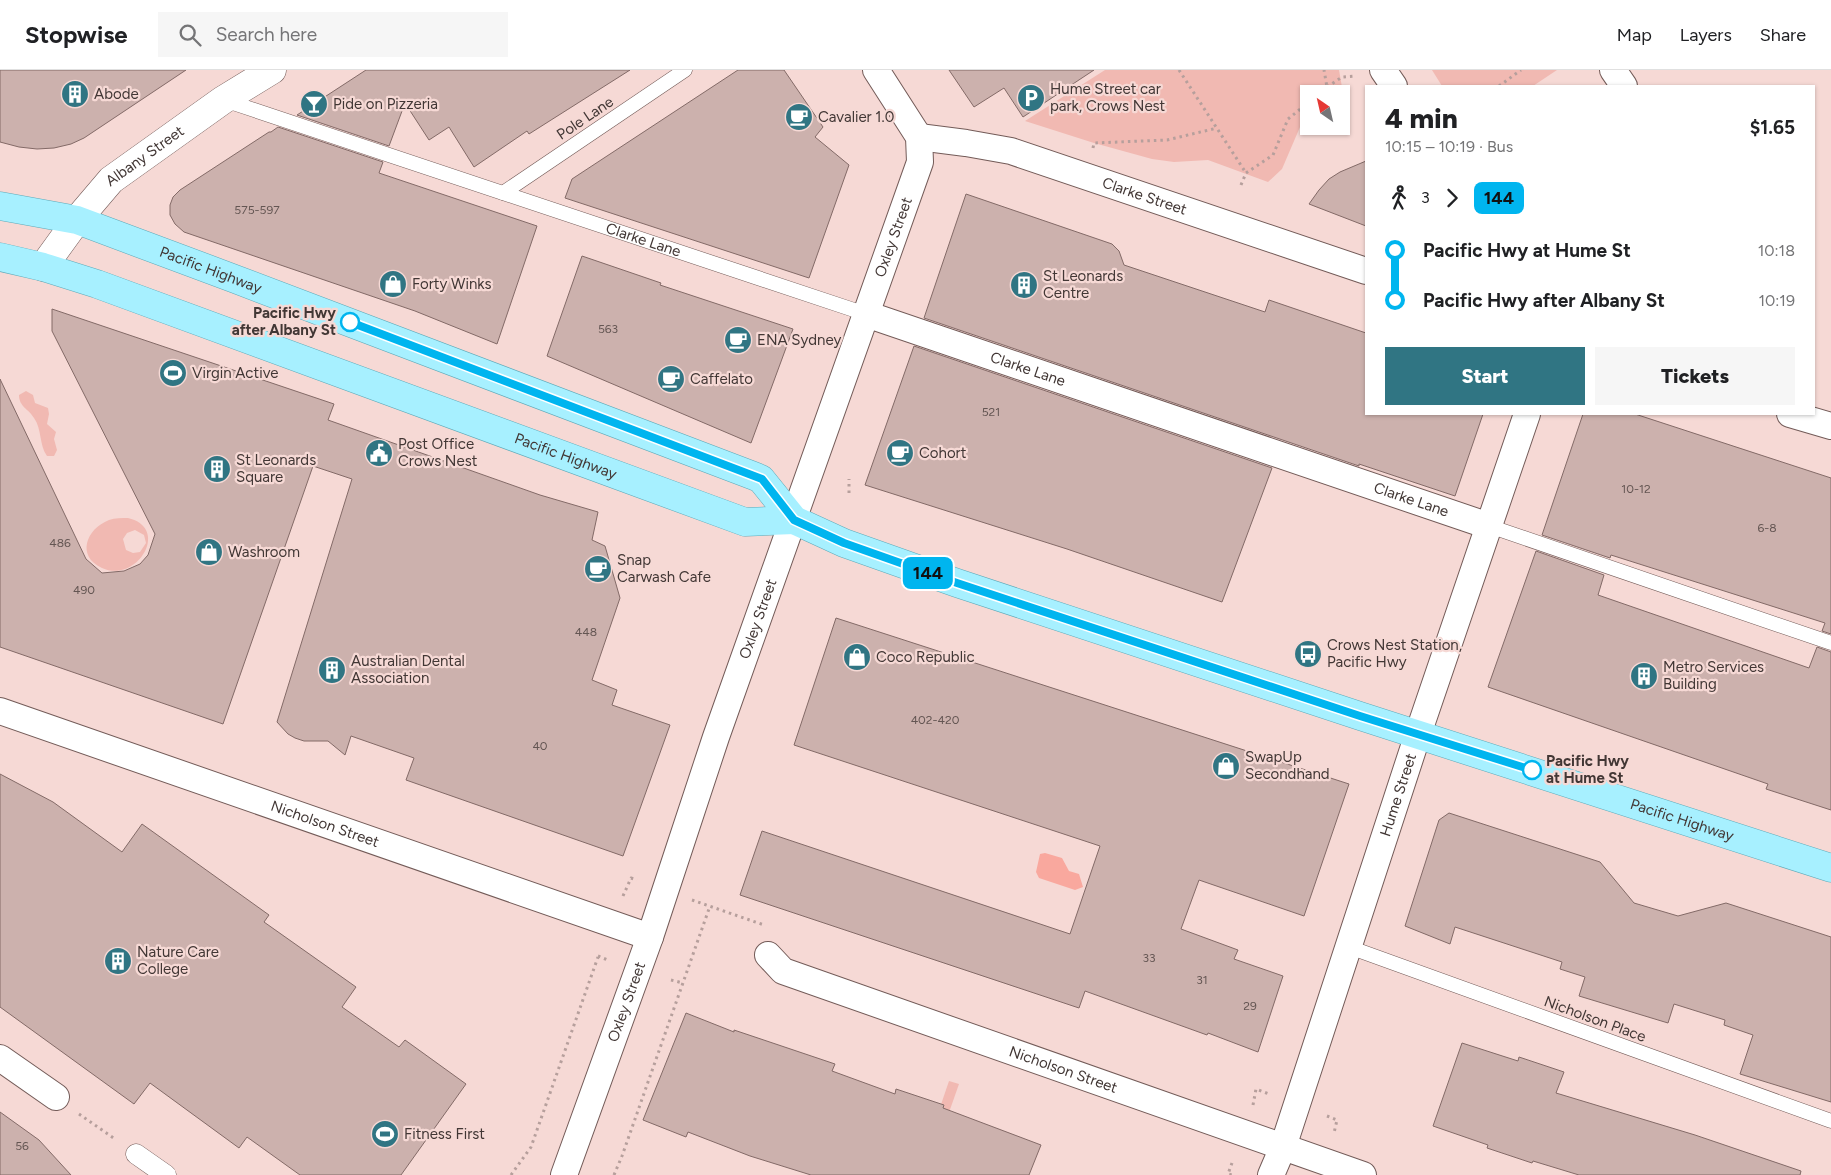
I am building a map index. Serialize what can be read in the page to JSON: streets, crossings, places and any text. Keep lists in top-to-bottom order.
{
  "streets": {
    "main road": ["Pacific Highway"],
    "street": [
      "Albany Street",
      "Clarke Street",
      "Oxley Street",
      "Clarke Lane",
      "Hume Street",
      "Nicholson Street"
    ],
    "lane": ["Pole Lane", "Nicholson Place"]
  },
  "crossings": [
    ["Pole Lane", "Clarke Lane"],
    ["Albany Street", "Clarke Lane"],
    ["Albany Street", "Pacific Highway"],
    ["Clarke Street", "Oxley Street"],
    ["Oxley Street", "Clarke Lane"],
    ["Oxley Street", "Pacific Highway"],
    ["Oxley Street", "Nicholson Street"],
    ["Clarke Lane", "Hume Street"],
    ["Pacific Highway", "Hume Street"],
    ["Hume Street", "Nicholson Street"],
    ["Hume Street", "Nicholson Place"]
  ],
  "places": {
    "building": [
      "Abode",
      "St Leonards Centre",
      "St Leonards Square",
      "Australian Dental Association",
      "Metro Services Building",
      "Nature Care College"
    ],
    "parking": ["Hume Street car park, Crows Nest"],
    "bar": ["Pide on Pizzeria"],
    "cafe": [
      "Cavalier 1.0",
      "ENA Sydney",
      "Caffelato",
      "Cohort",
      "Snap Carwash Cafe"
    ],
    "shop": [
      "Forty Winks",
      "Washroom",
      "Coco Republic",
      "SwapUp Secondhand"
    ],
    "other": ["Pacific Hwy after Albany St", "Pacific Hwy at Hume St"],
    "sports": ["Virgin Active", "Fitness First"],
    "public building": ["Post Office Crows Nest"],
    "bus stop": ["Crows Nest Station, Pacific Hwy"]
  },
  "lines": ["bus line 144"],
  "house_numbers": [
    "575-597",
    "563",
    "521",
    "10-12",
    "6-8",
    "486",
    "490",
    "448",
    "402-420",
    "40",
    "33",
    "31",
    "29",
    "56"
  ],
  "north": "top left",
  "page": {
    "header": "Stopwise",
    "search": "Search here",
    "nav": ["Map", "Layers", "Share"],
    "on_map": "144",
    "heading": ["4 min", "10:15 – 10:19 · Bus", "$1.65"],
    "legs": ["3", "144"],
    "list": [
      {
        "name": "Pacific Hwy at Hume St",
        "value": "10:18"
      },
      {
        "name": "Pacific Hwy after Albany St",
        "value": "10:19"
      }
    ],
    "buttons": ["Start", "Tickets"]
  }
}
